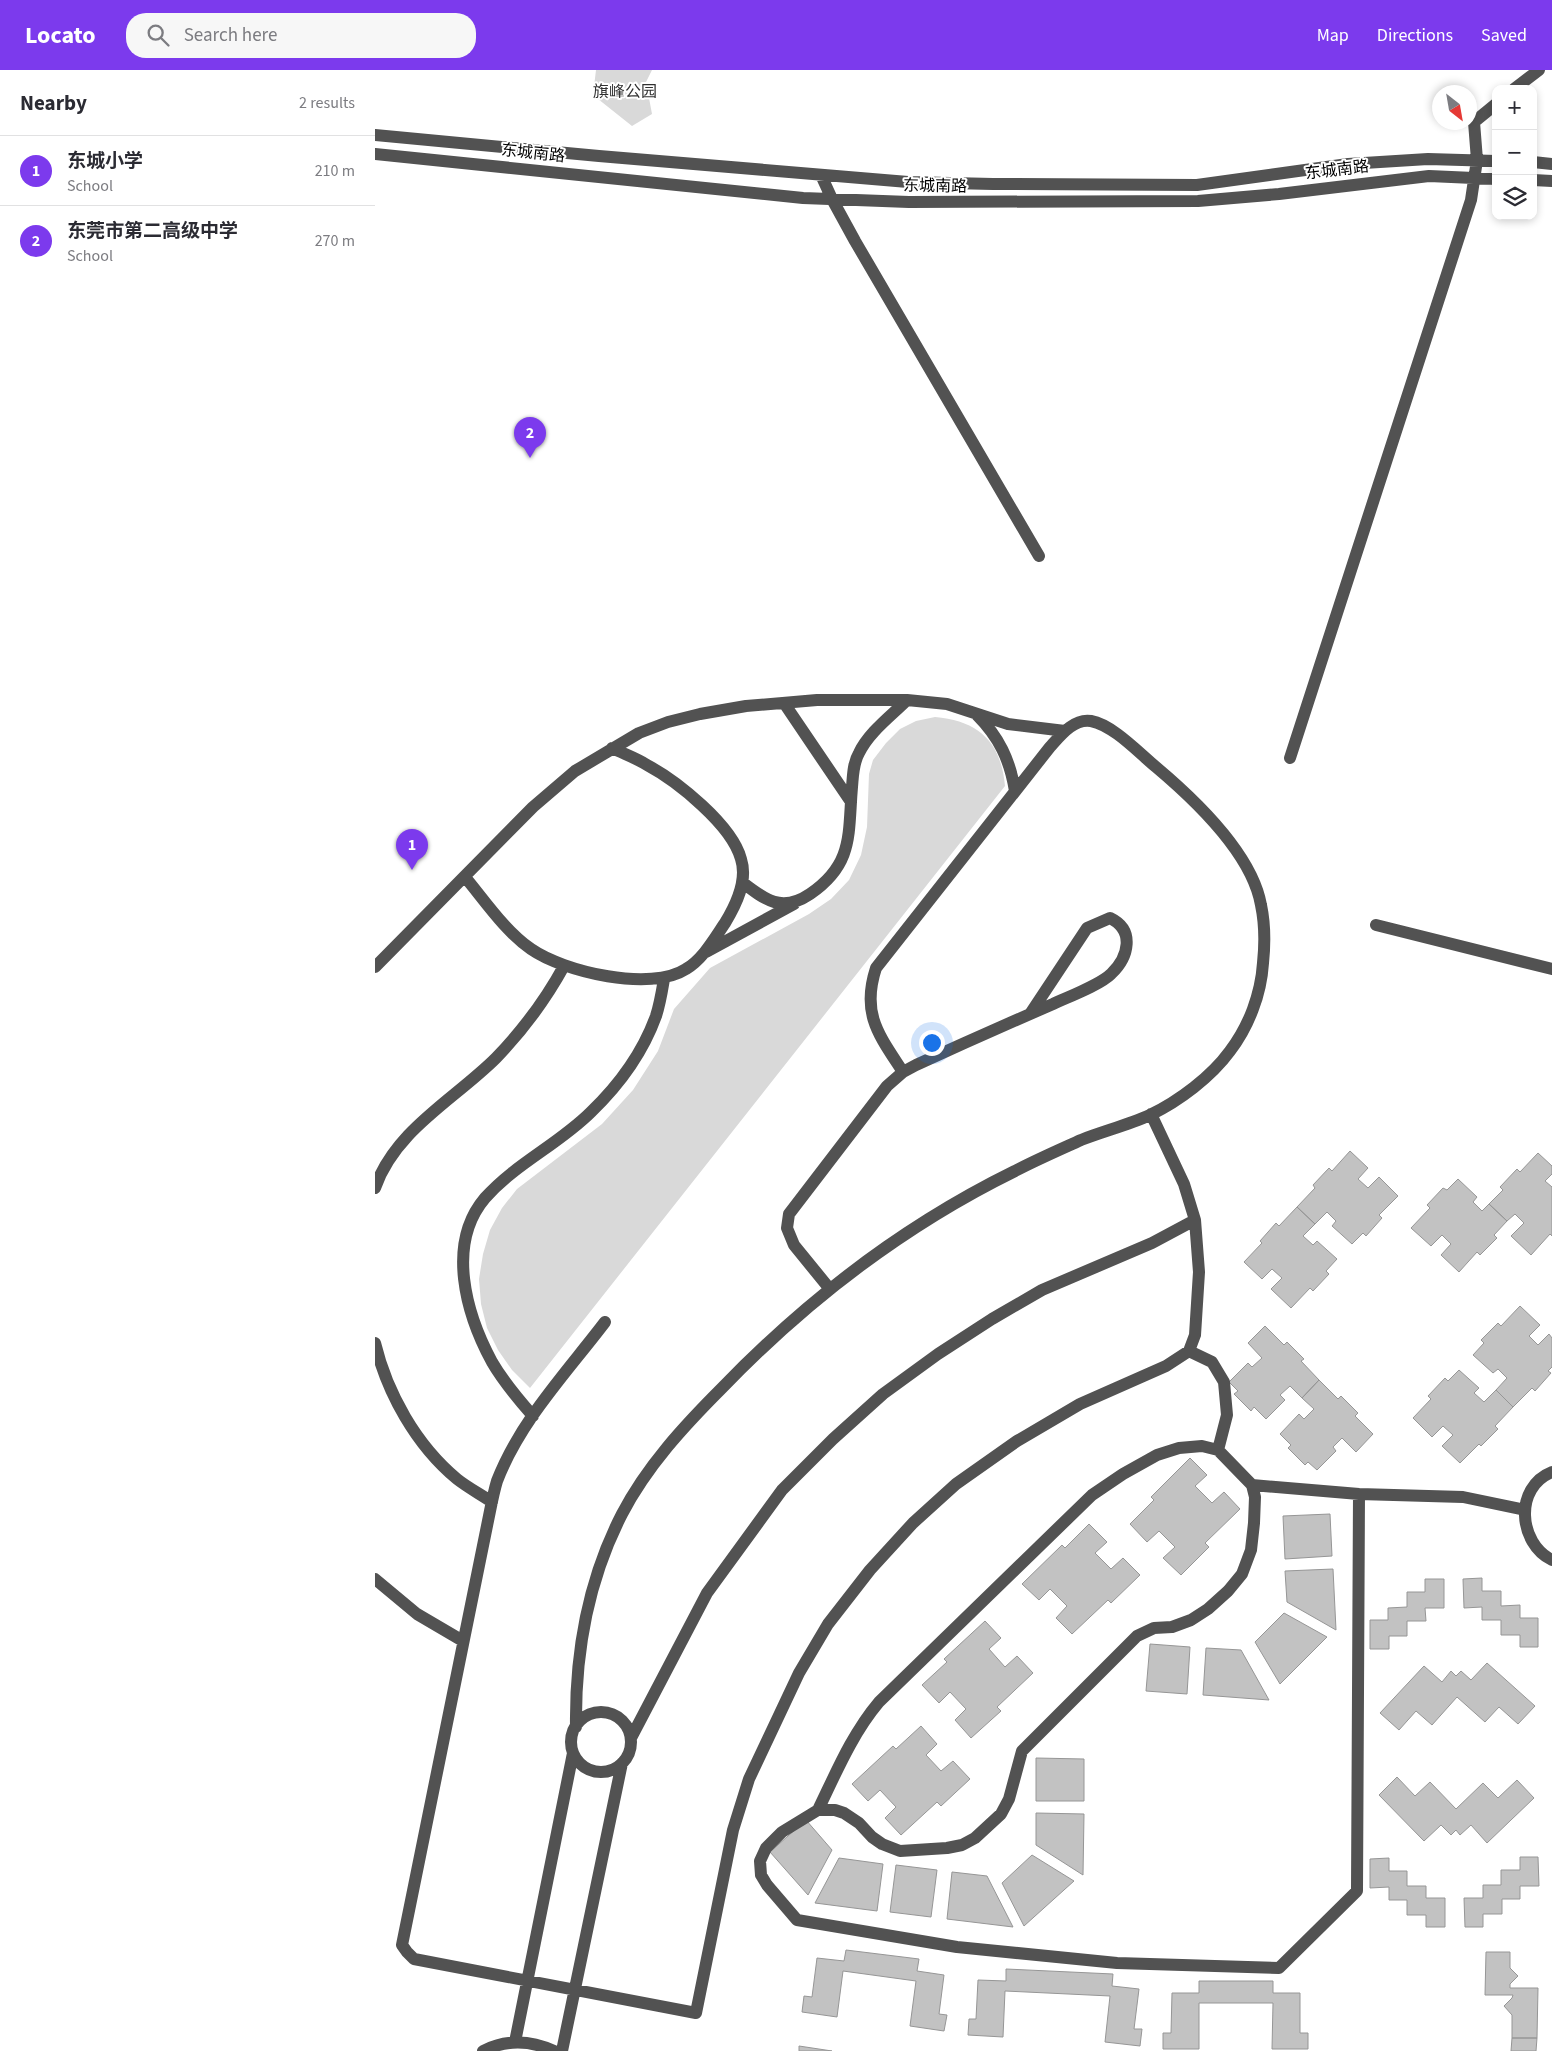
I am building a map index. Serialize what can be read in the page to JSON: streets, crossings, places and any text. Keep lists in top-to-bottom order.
{
  "streets": {
    "street": ["东城南路"]
  },
  "parks": ["旗峰公园"],
  "north": "bottom right",
  "page": {
    "header": "Locato",
    "search": "Search here",
    "nav": ["Map", "Directions", "Saved"],
    "heading": ["Nearby", "2 results"],
    "map_buttons": ["+", "−"],
    "list": [
      {
        "mark": "1",
        "name": "东城小学",
        "note": "School",
        "value": "210 m"
      },
      {
        "mark": "2",
        "name": "东莞市第二高级中学",
        "note": "School",
        "value": "270 m"
      }
    ],
    "pins": ["2", "1"]
  }
}
